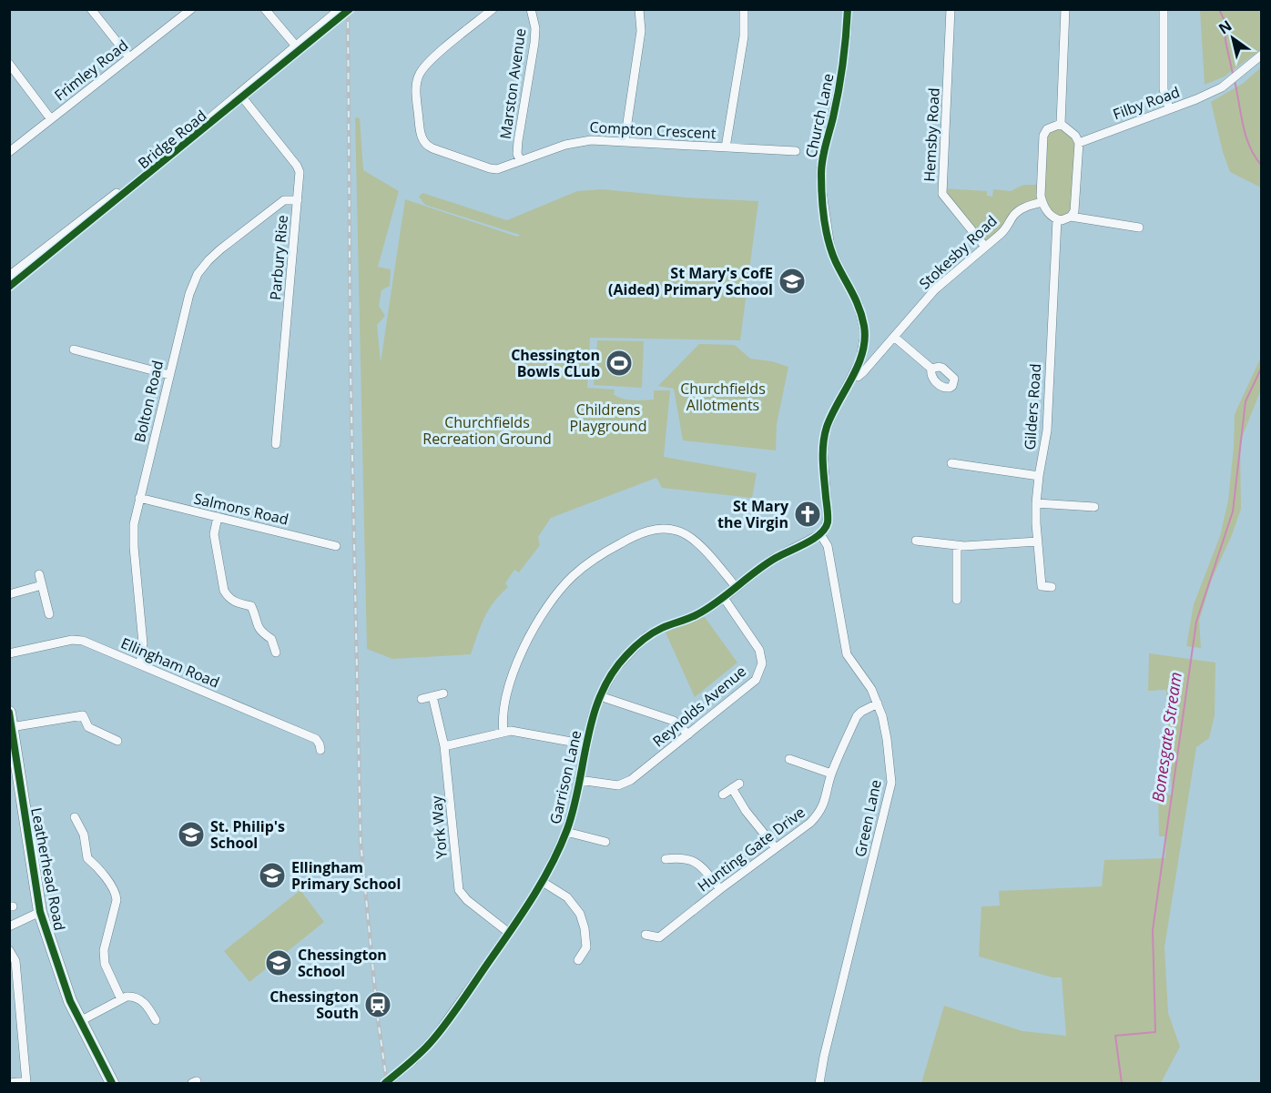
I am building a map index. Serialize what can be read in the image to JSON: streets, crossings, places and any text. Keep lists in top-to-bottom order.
{
  "streets": {
    "highway": ["Leatherhead Road"],
    "street": [
      "Frimley Road",
      "Marston Avenue",
      "Filby Road",
      "Church Lane",
      "Compton Crescent",
      "Hemsby Road",
      "Bridge Road",
      "Stokesby Road",
      "Parbury Rise",
      "Bolton Road",
      "Gilders Road",
      "Salmons Road",
      "Ellingham Road",
      "Reynolds Avenue",
      "Garrison Lane",
      "Green Lane",
      "York Way",
      "Hunting Gate Drive"
    ]
  },
  "crossings": [
    ["Marston Avenue", "Compton Crescent"],
    ["Church Lane", "Stokesby Road"],
    ["Church Lane", "Garrison Lane"],
    ["Church Lane", "Green Lane"],
    ["Hemsby Road", "Stokesby Road"],
    ["Bridge Road", "Parbury Rise"],
    ["Parbury Rise", "Bolton Road"],
    ["Bolton Road", "Salmons Road"],
    ["Bolton Road", "Ellingham Road"],
    ["Reynolds Avenue", "Garrison Lane"],
    ["Garrison Lane", "Green Lane"],
    ["Garrison Lane", "York Way"],
    ["Green Lane", "Hunting Gate Drive"]
  ],
  "water": ["Bonesgate Stream"],
  "parks": ["Churchfields Allotments", "Childrens Playground", "Churchfields Recreation Ground"],
  "places": {
    "school or university": [
      "St Mary's CofE (Aided) Primary School",
      "St. Philip's School",
      "Ellingham Primary School",
      "Chessington School"
    ],
    "sports": ["Chessington Bowls CLub"],
    "church": ["St Mary the Virgin"],
    "station": ["Chessington South"]
  },
  "north": "top left"
}
